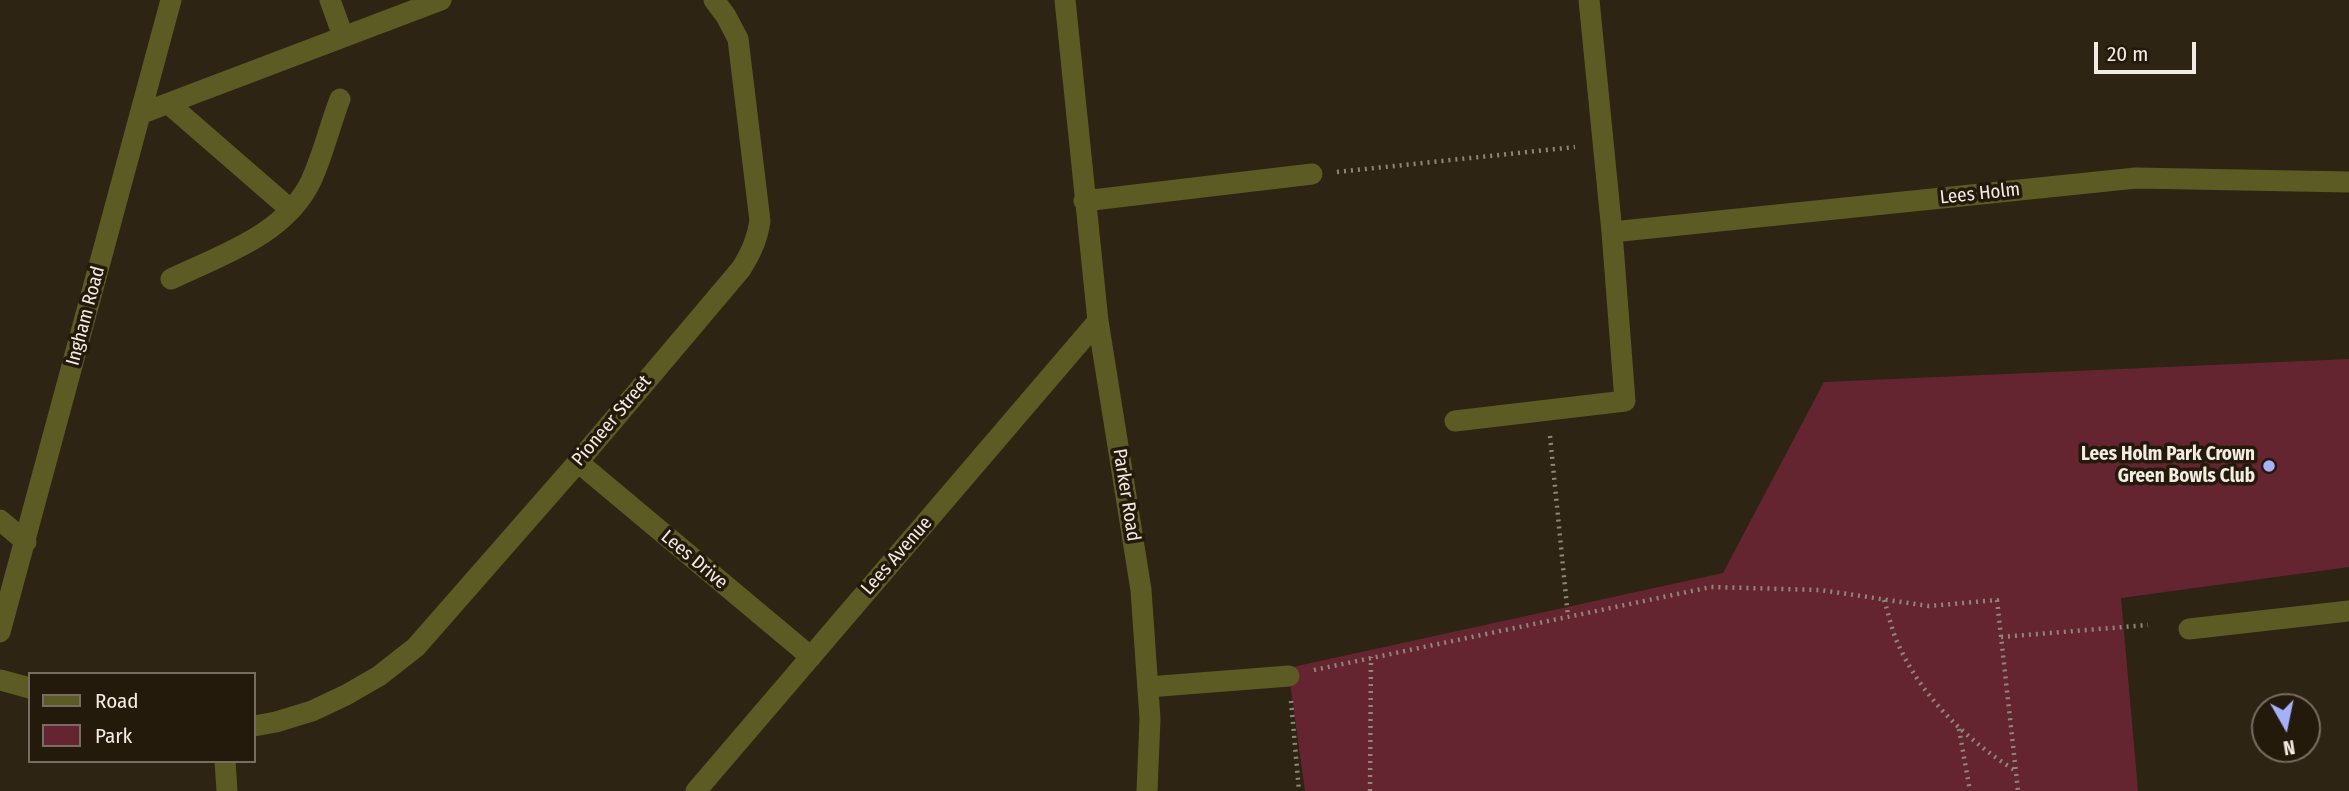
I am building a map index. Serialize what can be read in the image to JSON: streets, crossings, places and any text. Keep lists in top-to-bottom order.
{
  "streets": {
    "street": [
      "Lees Holm",
      "Ingham Road",
      "Pioneer Street",
      "Parker Road",
      "Lees Avenue",
      "Lees Drive"
    ]
  },
  "crossings": [
    ["Pioneer Street", "Lees Drive"],
    ["Parker Road", "Lees Avenue"],
    ["Lees Avenue", "Lees Drive"]
  ],
  "places": ["Lees Holm Park Crown Green Bowls Club"],
  "legend": ["Road", "Park"],
  "scale_bar": "20 m",
  "north": "bottom"
}
